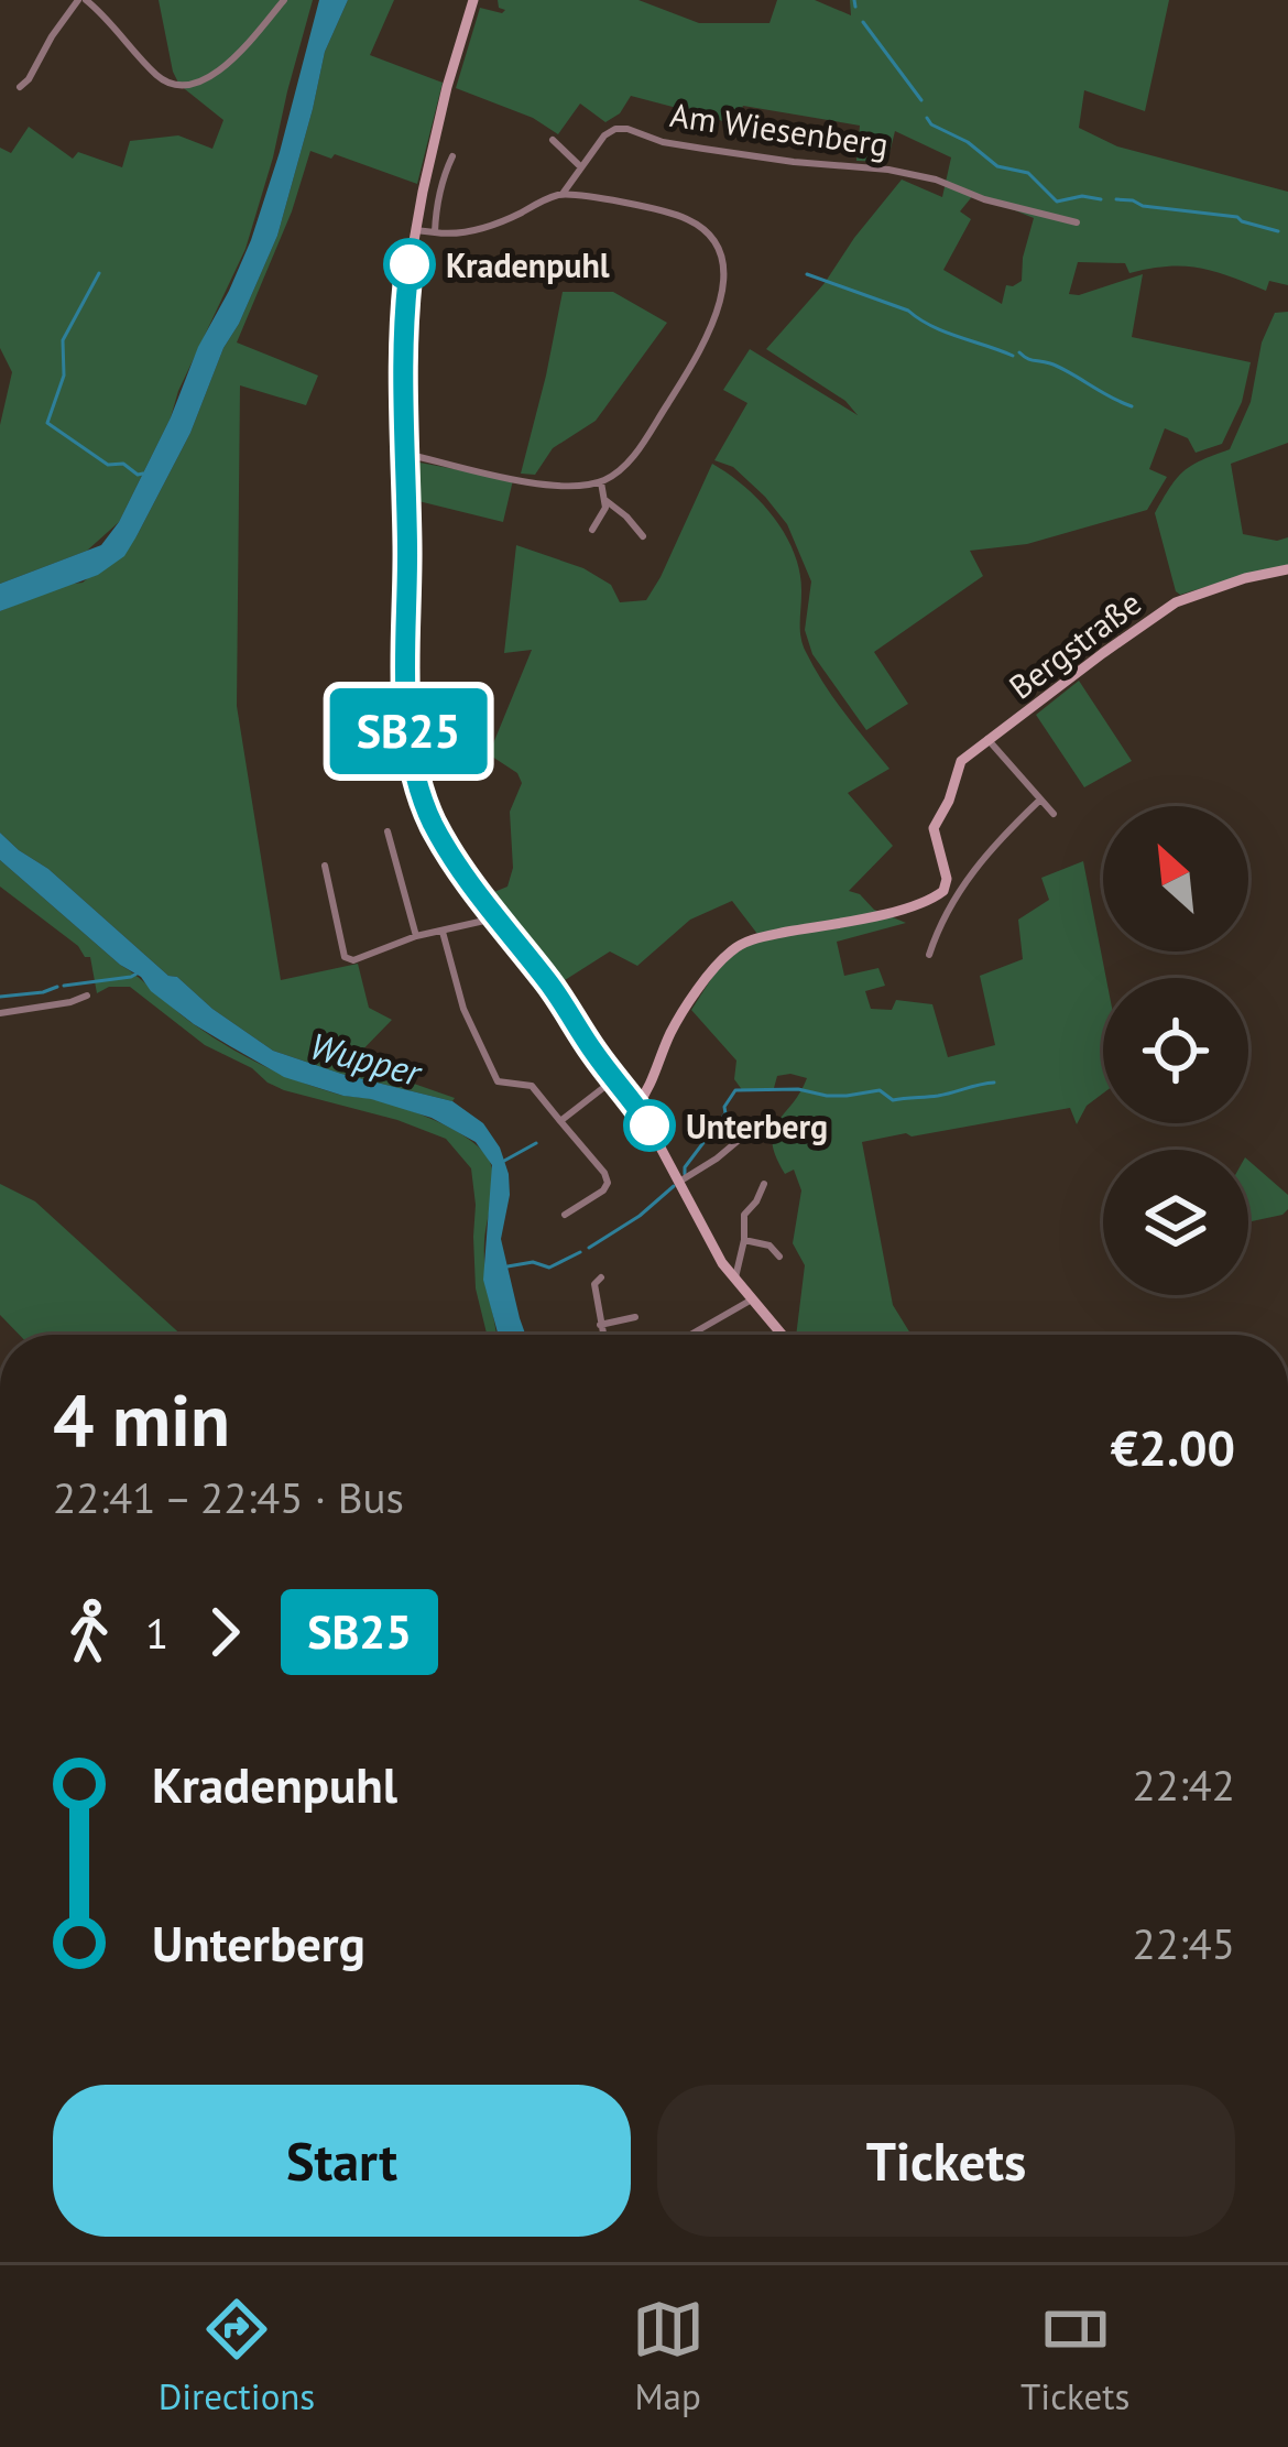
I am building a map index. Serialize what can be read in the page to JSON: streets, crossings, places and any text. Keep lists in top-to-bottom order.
{
  "streets": {
    "main road": ["Bergstraße"],
    "street": ["Am Wiesenberg"]
  },
  "water": ["Wupper"],
  "places": ["Kradenpuhl", "Unterberg"],
  "lines": ["bus line SB25"],
  "north": "top left",
  "page": {
    "on_map": "SB25",
    "heading": ["4 min", "22:41 – 22:45 · Bus", "€2.00"],
    "legs": ["1", "SB25"],
    "list": [
      {
        "name": "Kradenpuhl",
        "value": "22:42"
      },
      {
        "name": "Unterberg",
        "value": "22:45"
      }
    ],
    "buttons": ["Start", "Tickets"],
    "tabs": ["Directions", "Map", "Tickets"]
  }
}
